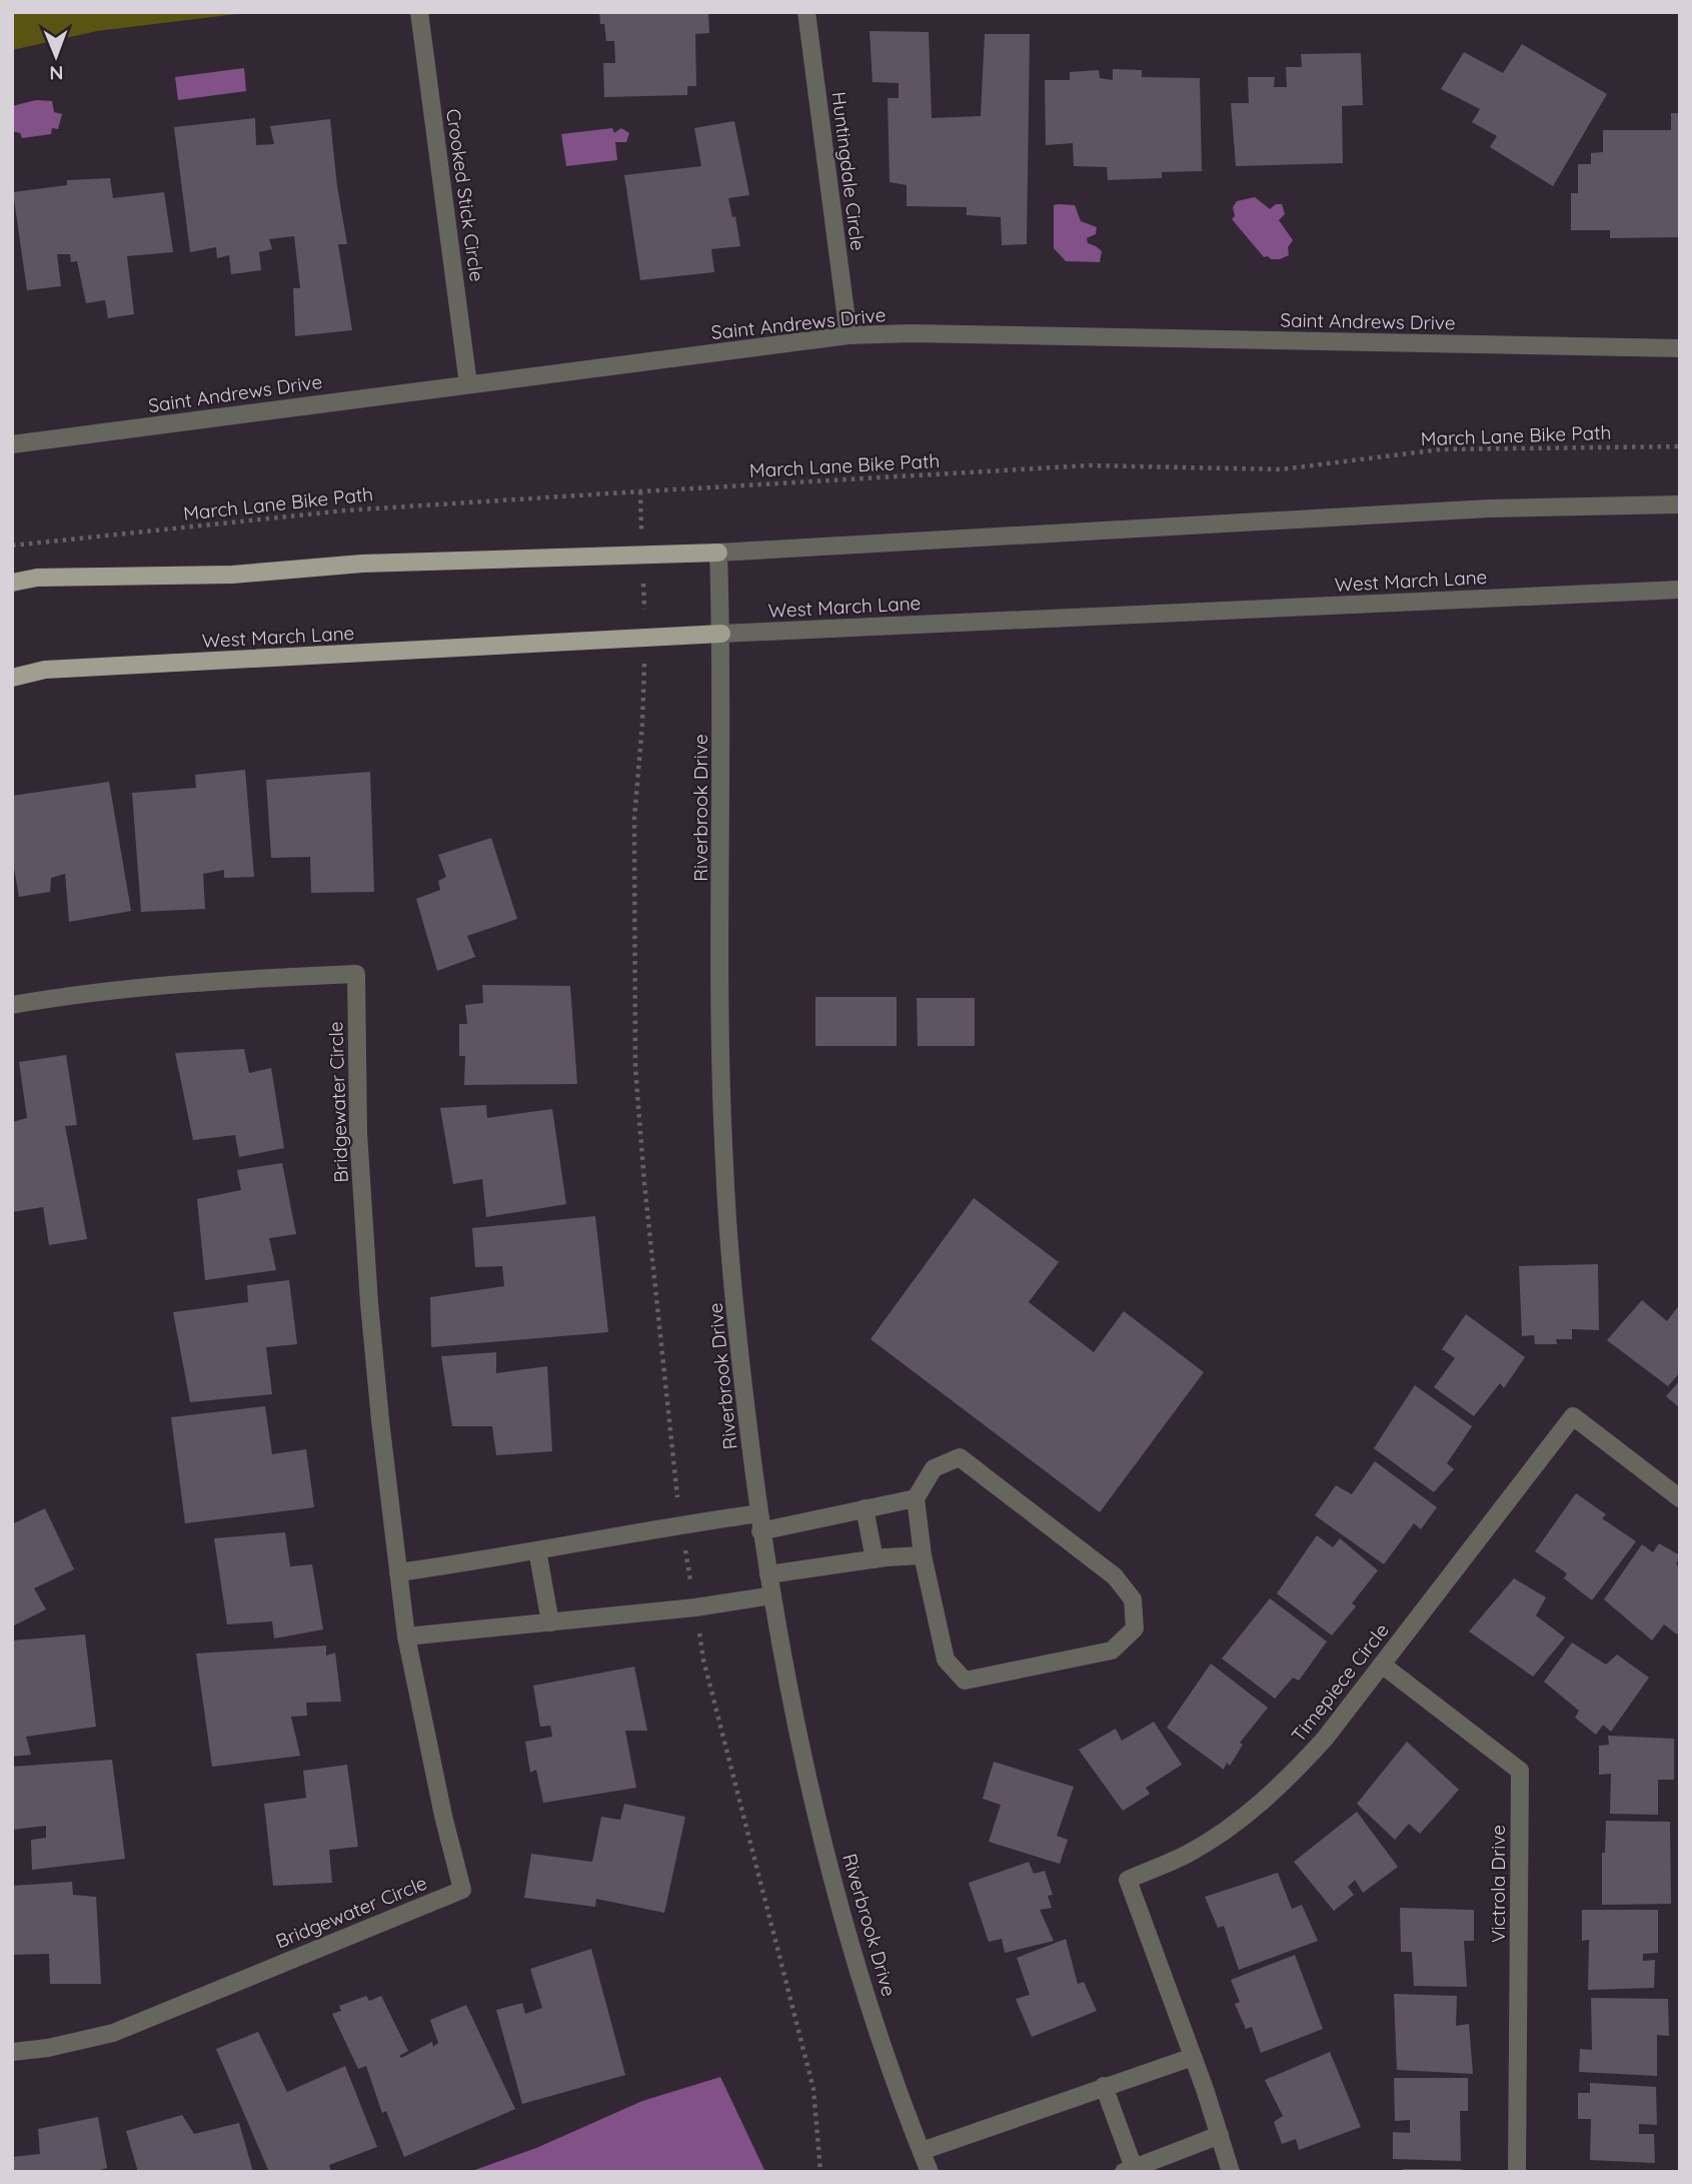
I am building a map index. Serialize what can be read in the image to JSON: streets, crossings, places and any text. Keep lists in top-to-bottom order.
{
  "streets": {
    "main road": ["West March Lane"],
    "street": [
      "Huntingdale Circle",
      "Crooked Stick Circle",
      "Saint Andrews Drive",
      "Riverbrook Drive",
      "Bridgewater Circle",
      "Timepiece Circle",
      "Victrola Drive"
    ],
    "path": ["March Lane Bike Path"]
  },
  "crossings": [
    ["Huntingdale Circle", "Saint Andrews Drive"],
    ["Crooked Stick Circle", "Saint Andrews Drive"],
    ["West March Lane", "Riverbrook Drive"],
    ["Timepiece Circle", "Victrola Drive"]
  ],
  "north": "bottom"
}
